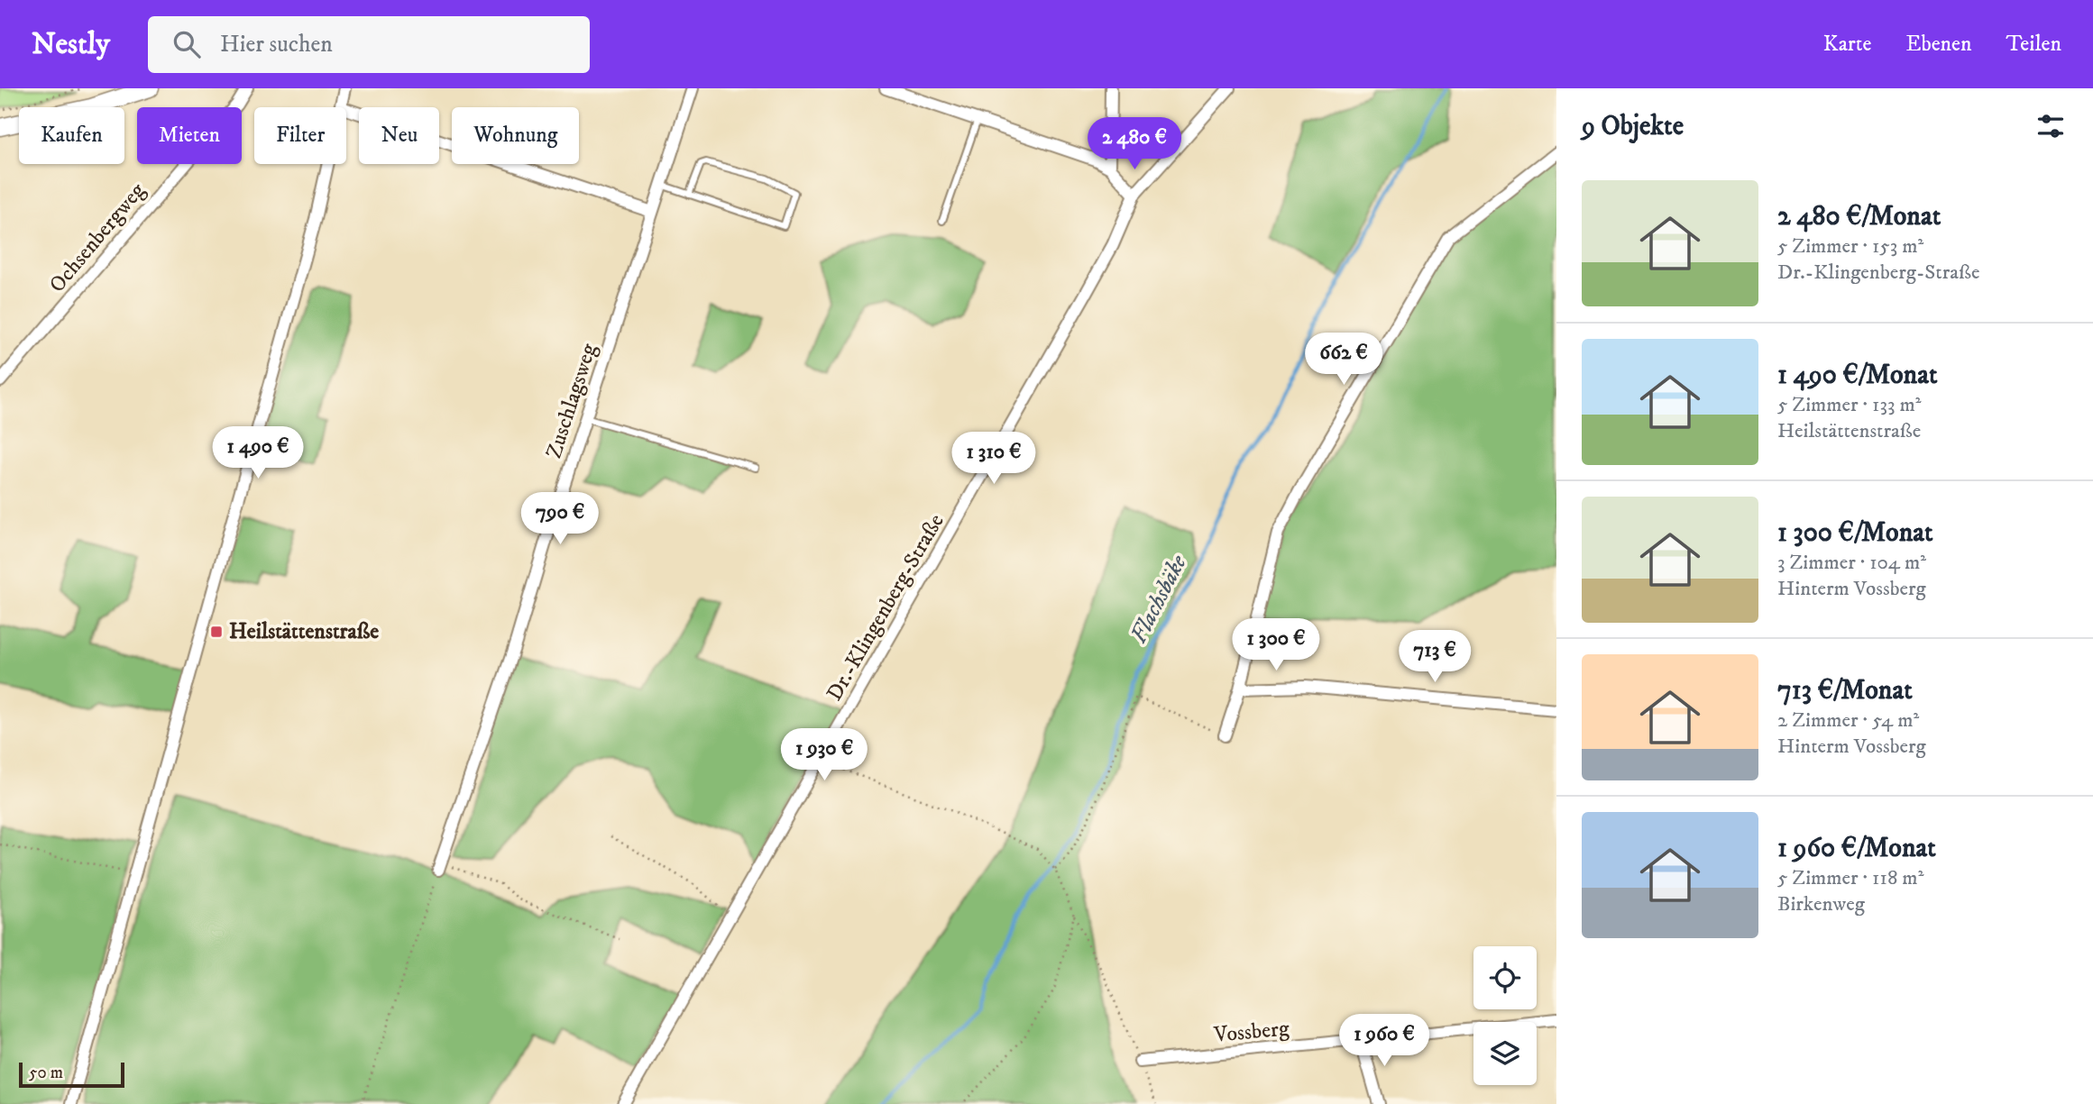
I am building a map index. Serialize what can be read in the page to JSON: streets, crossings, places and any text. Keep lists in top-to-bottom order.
{
  "streets": {
    "street": [
      "Ochsenbergweg",
      "Zuschlagsweg",
      "Dr.-Klingenberg-Straße",
      "Vossberg"
    ]
  },
  "water": ["Flachsbäke"],
  "places": {
    "transit": ["Heilstättenstraße"]
  },
  "scale_bar": "50 m",
  "page": {
    "header": "Nestly",
    "search": "Hier suchen",
    "nav": ["Karte", "Ebenen", "Teilen"],
    "heading": "9 Objekte",
    "chip": [
      "Kaufen",
      "Mieten",
      "Filter",
      "Neu",
      "Wohnung"
    ],
    "price": [
      "2 480 €",
      "662 €",
      "1 490 €",
      "1 310 €",
      "790 €",
      "1 300 €",
      "713 €",
      "1 930 €",
      "1 960 €"
    ],
    "list": [
      {
        "name": "2 480 €/Monat",
        "note": "5 Zimmer · 153 m² · Dr.-Klingenberg-Straße"
      },
      {
        "name": "1 490 €/Monat",
        "note": "5 Zimmer · 133 m² · Heilstättenstraße"
      },
      {
        "name": "1 300 €/Monat",
        "note": "3 Zimmer · 104 m² · Hinterm Vossberg"
      },
      {
        "name": "713 €/Monat",
        "note": "2 Zimmer · 54 m² · Hinterm Vossberg"
      },
      {
        "name": "1 960 €/Monat",
        "note": "5 Zimmer · 118 m² · Birkenweg"
      }
    ],
    "scale": "50 m"
  }
}
